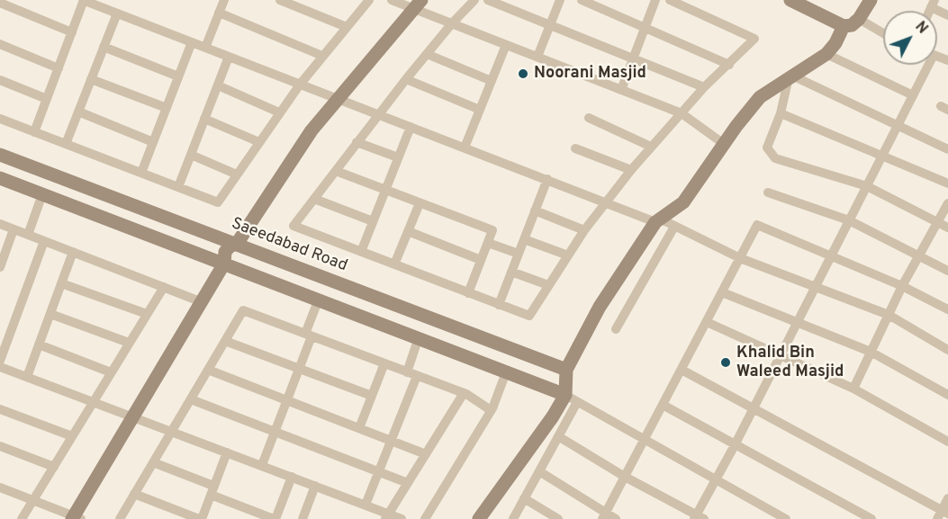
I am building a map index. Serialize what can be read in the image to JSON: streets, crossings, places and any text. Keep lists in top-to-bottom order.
{
  "streets": {
    "street": ["Saeedabad Road"]
  },
  "places": ["Noorani Masjid", "Khalid Bin Waleed Masjid"],
  "north": "top right"
}
